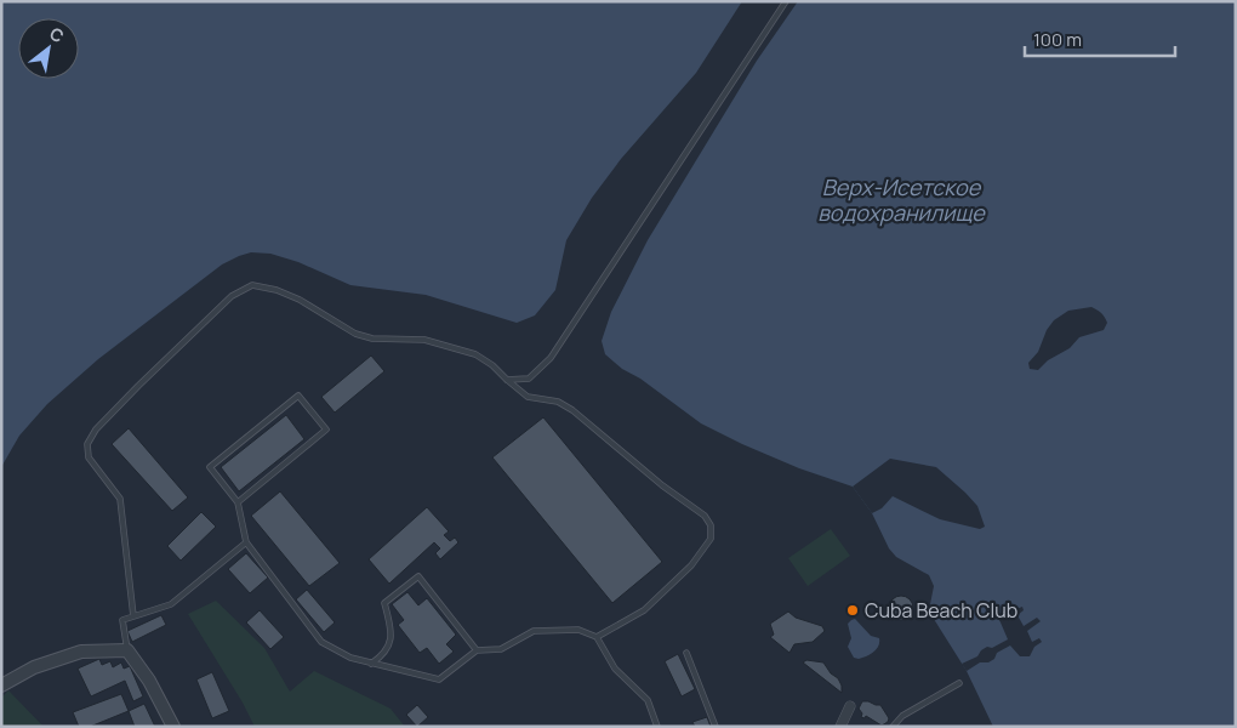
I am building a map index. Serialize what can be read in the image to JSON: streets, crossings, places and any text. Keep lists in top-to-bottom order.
{
  "water": ["Верх-Исетское водохранилище"],
  "places": ["Cuba Beach Club"],
  "scale_bar": "100 m",
  "north": "top right"
}
